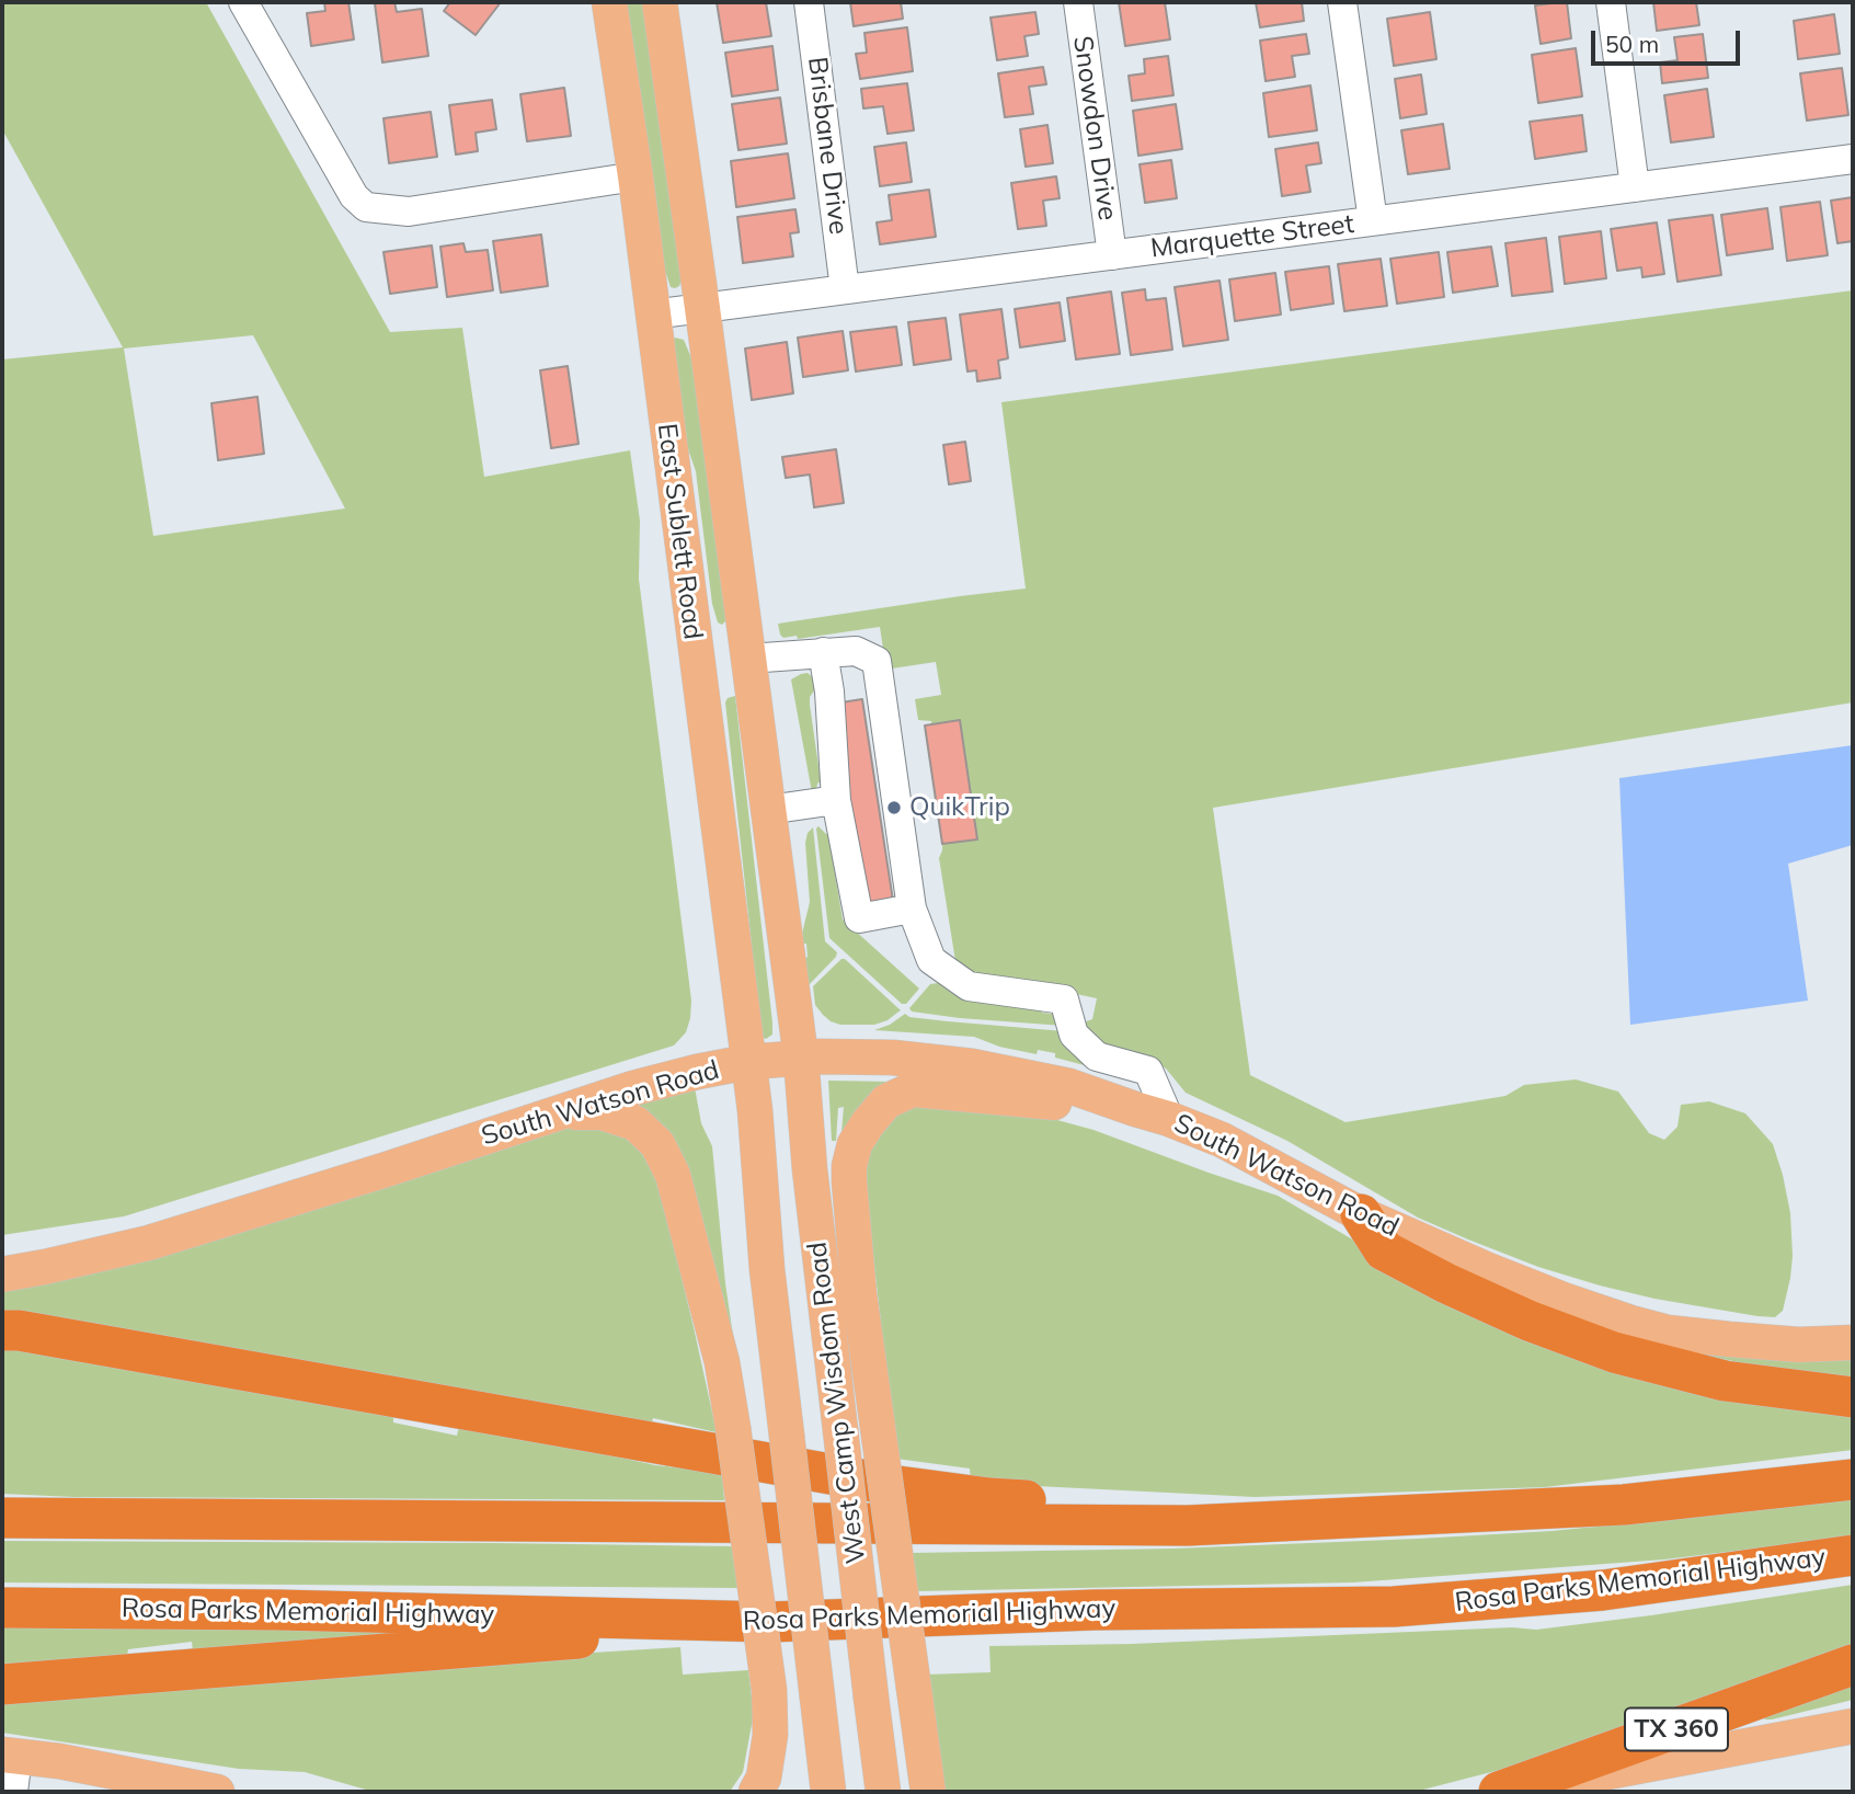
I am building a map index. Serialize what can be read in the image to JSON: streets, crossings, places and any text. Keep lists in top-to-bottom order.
{
  "streets": {
    "highway": ["Rosa Parks Memorial Highway", "TX 360"],
    "main road": ["East Sublett Road", "South Watson Road", "West Camp Wisdom Road"],
    "street": ["Snowdon Drive", "Brisbane Drive", "Marquette Street"]
  },
  "crossings": [
    ["Snowdon Drive", "Marquette Street"],
    ["Brisbane Drive", "Marquette Street"],
    ["Marquette Street", "East Sublett Road"],
    ["East Sublett Road", "South Watson Road"],
    ["East Sublett Road", "West Camp Wisdom Road"],
    ["South Watson Road", "West Camp Wisdom Road"]
  ],
  "places": ["QuikTrip"],
  "scale_bar": "50 m"
}
